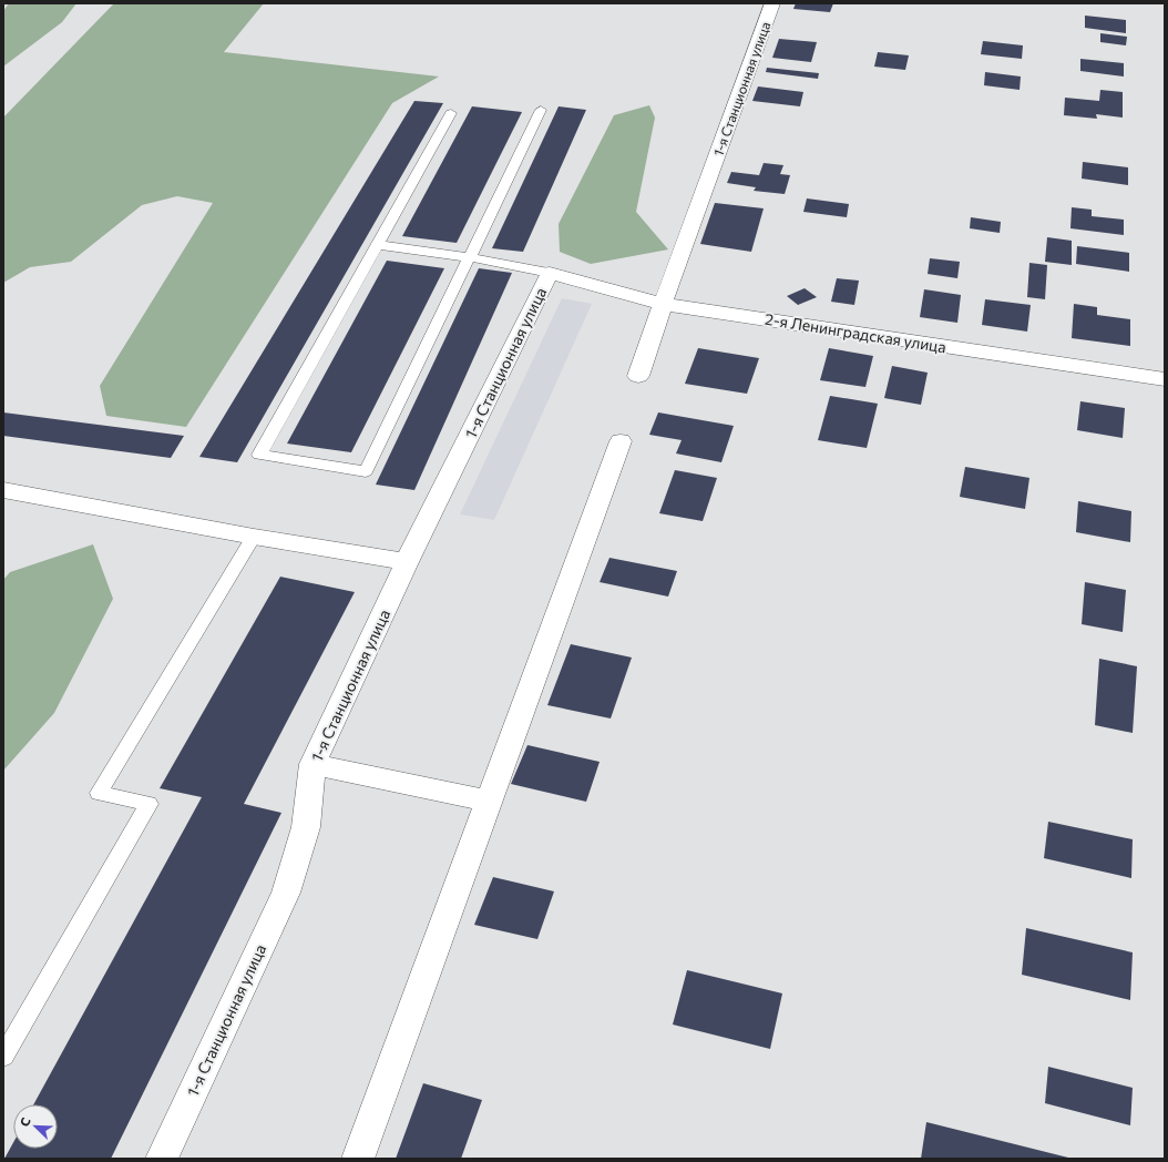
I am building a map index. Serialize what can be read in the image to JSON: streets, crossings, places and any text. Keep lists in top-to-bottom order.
{
  "streets": {
    "street": ["1-я Станционная улица", "2-я Ленинградская улица"]
  },
  "crossings": [
    ["1-я Станционная улица", "2-я Ленинградская улица"]
  ],
  "north": "top left"
}
